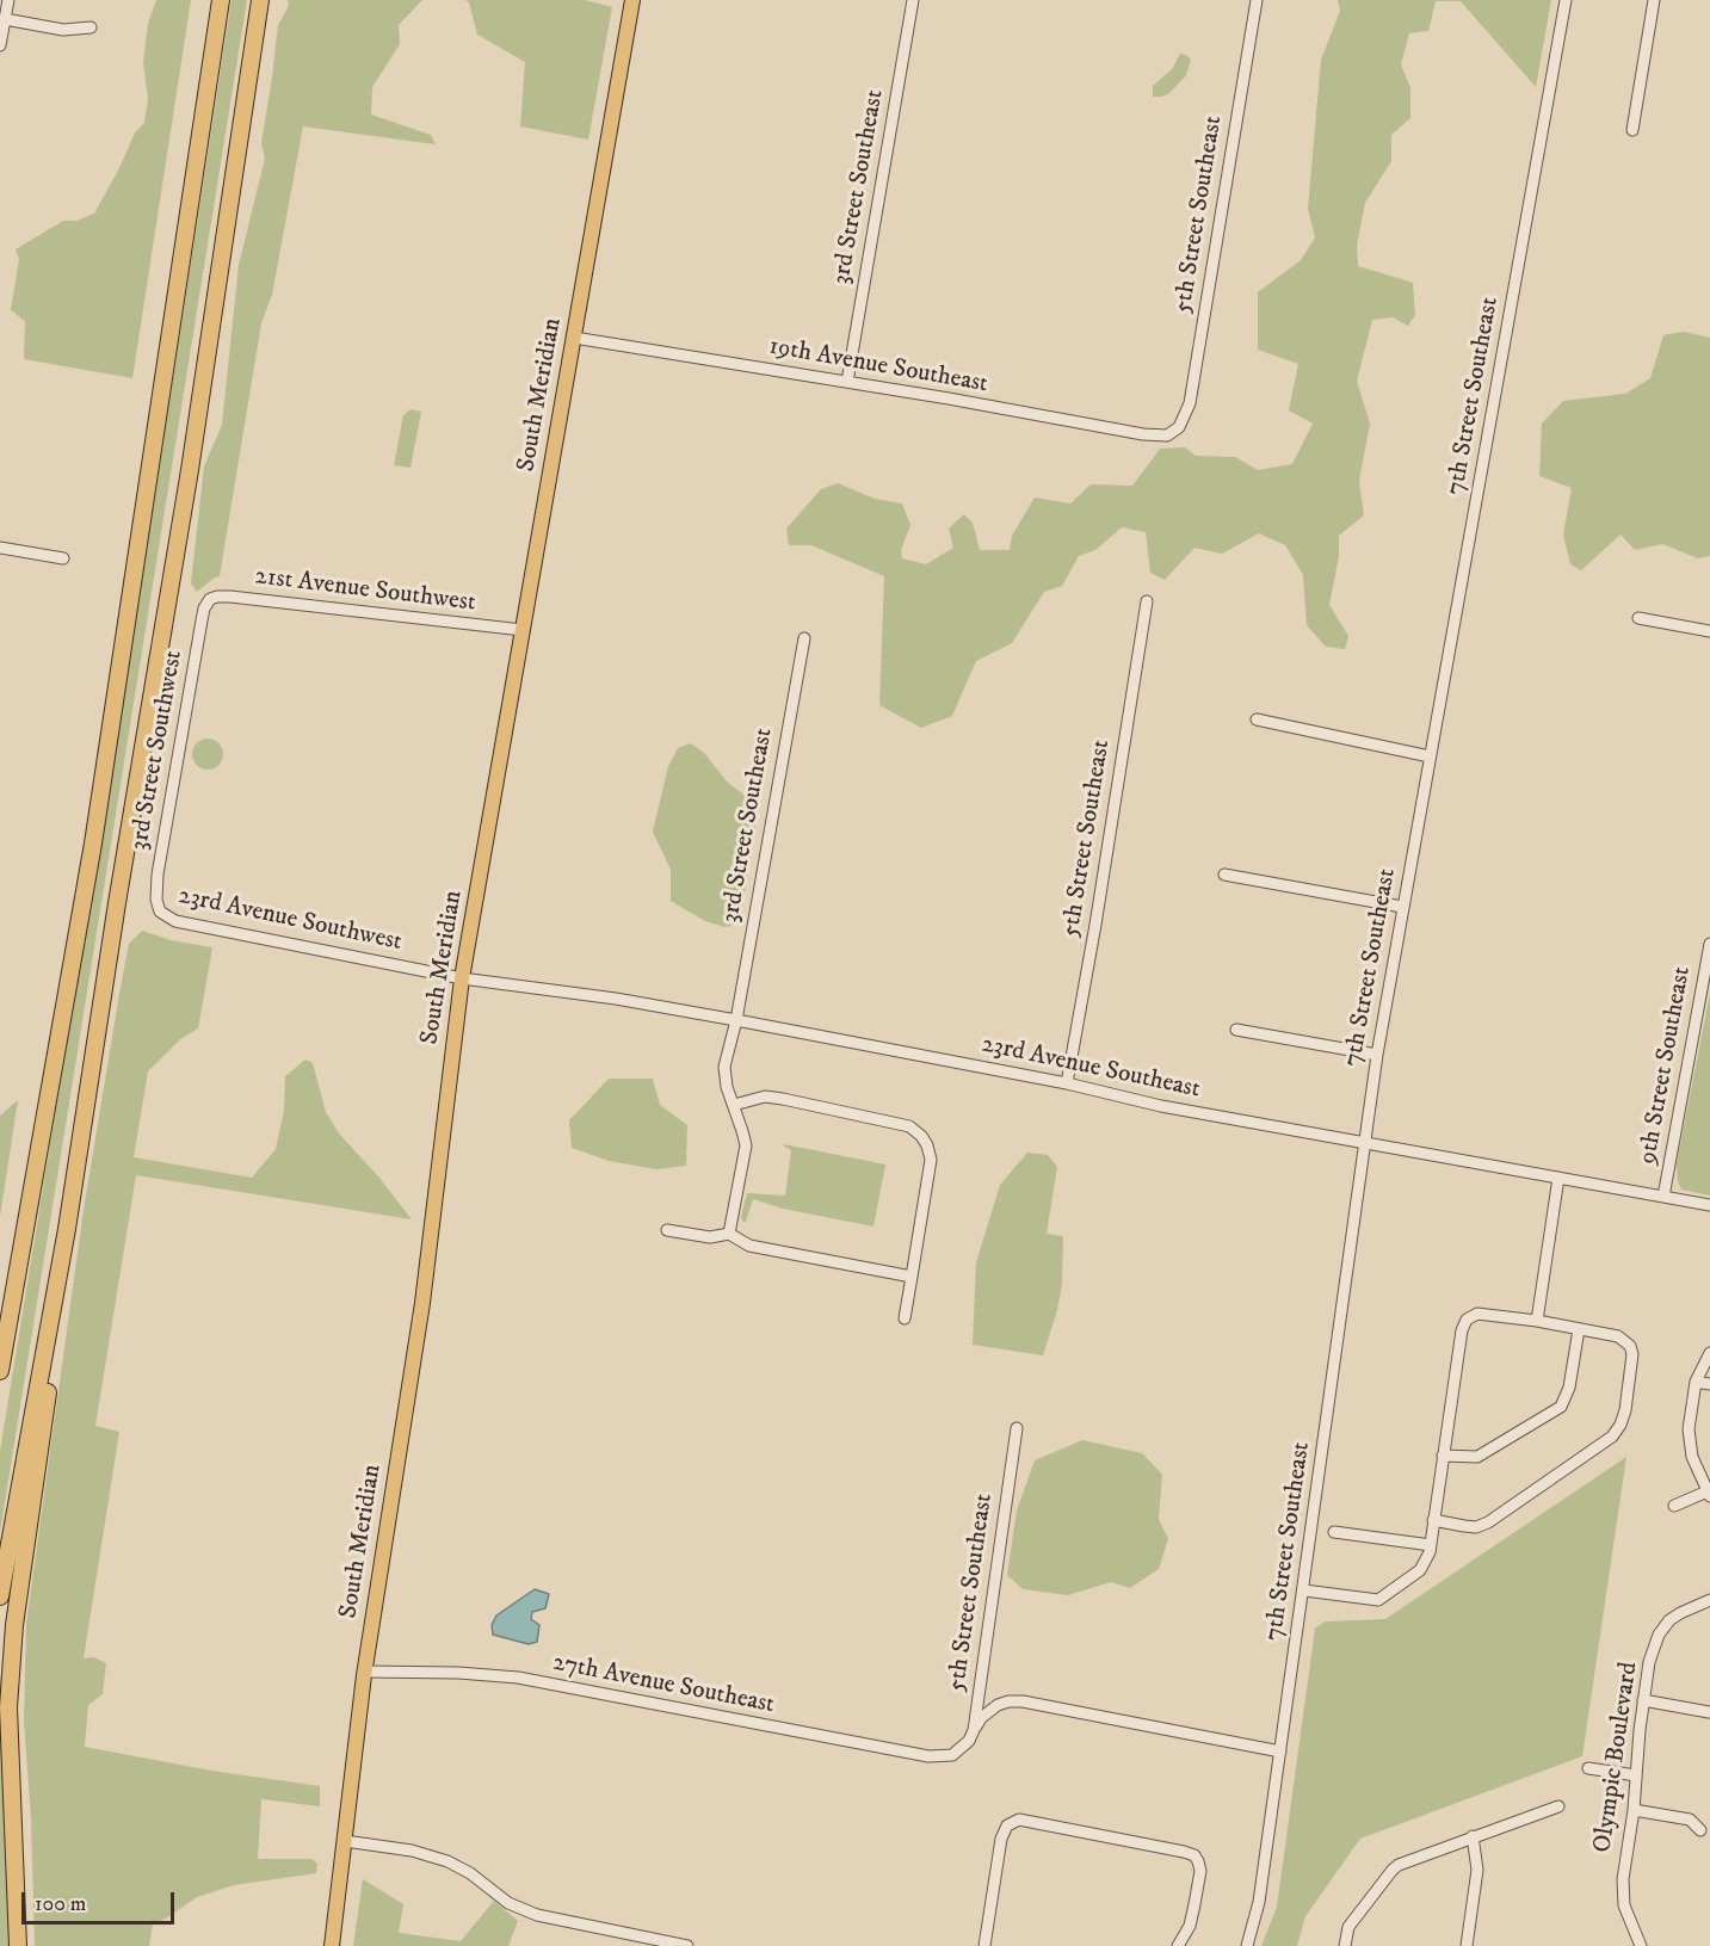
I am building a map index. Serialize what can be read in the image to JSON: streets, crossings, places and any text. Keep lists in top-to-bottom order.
{
  "streets": {
    "main road": ["South Meridian"],
    "street": [
      "3rd Street Southeast",
      "5th Street Southeast",
      "19th Avenue Southeast",
      "7th Street Southeast",
      "21st Avenue Southwest",
      "3rd Street Southwest",
      "23rd Avenue Southwest",
      "9th Street Southeast",
      "23rd Avenue Southeast",
      "27th Avenue Southeast",
      "Olympic Boulevard"
    ]
  },
  "crossings": [
    ["3rd Street Southeast", "19th Avenue Southeast"],
    ["3rd Street Southeast", "23rd Avenue Southeast"],
    ["5th Street Southeast", "19th Avenue Southeast"],
    ["5th Street Southeast", "23rd Avenue Southeast"],
    ["5th Street Southeast", "27th Avenue Southeast"],
    ["19th Avenue Southeast", "South Meridian"],
    ["South Meridian", "21st Avenue Southwest"],
    ["South Meridian", "23rd Avenue Southwest"],
    ["South Meridian", "23rd Avenue Southeast"],
    ["South Meridian", "27th Avenue Southeast"],
    ["7th Street Southeast", "23rd Avenue Southeast"],
    ["21st Avenue Southwest", "3rd Street Southwest"],
    ["3rd Street Southwest", "23rd Avenue Southwest"],
    ["23rd Avenue Southwest", "23rd Avenue Southeast"],
    ["9th Street Southeast", "23rd Avenue Southeast"]
  ],
  "scale_bar": "100 m"
}
